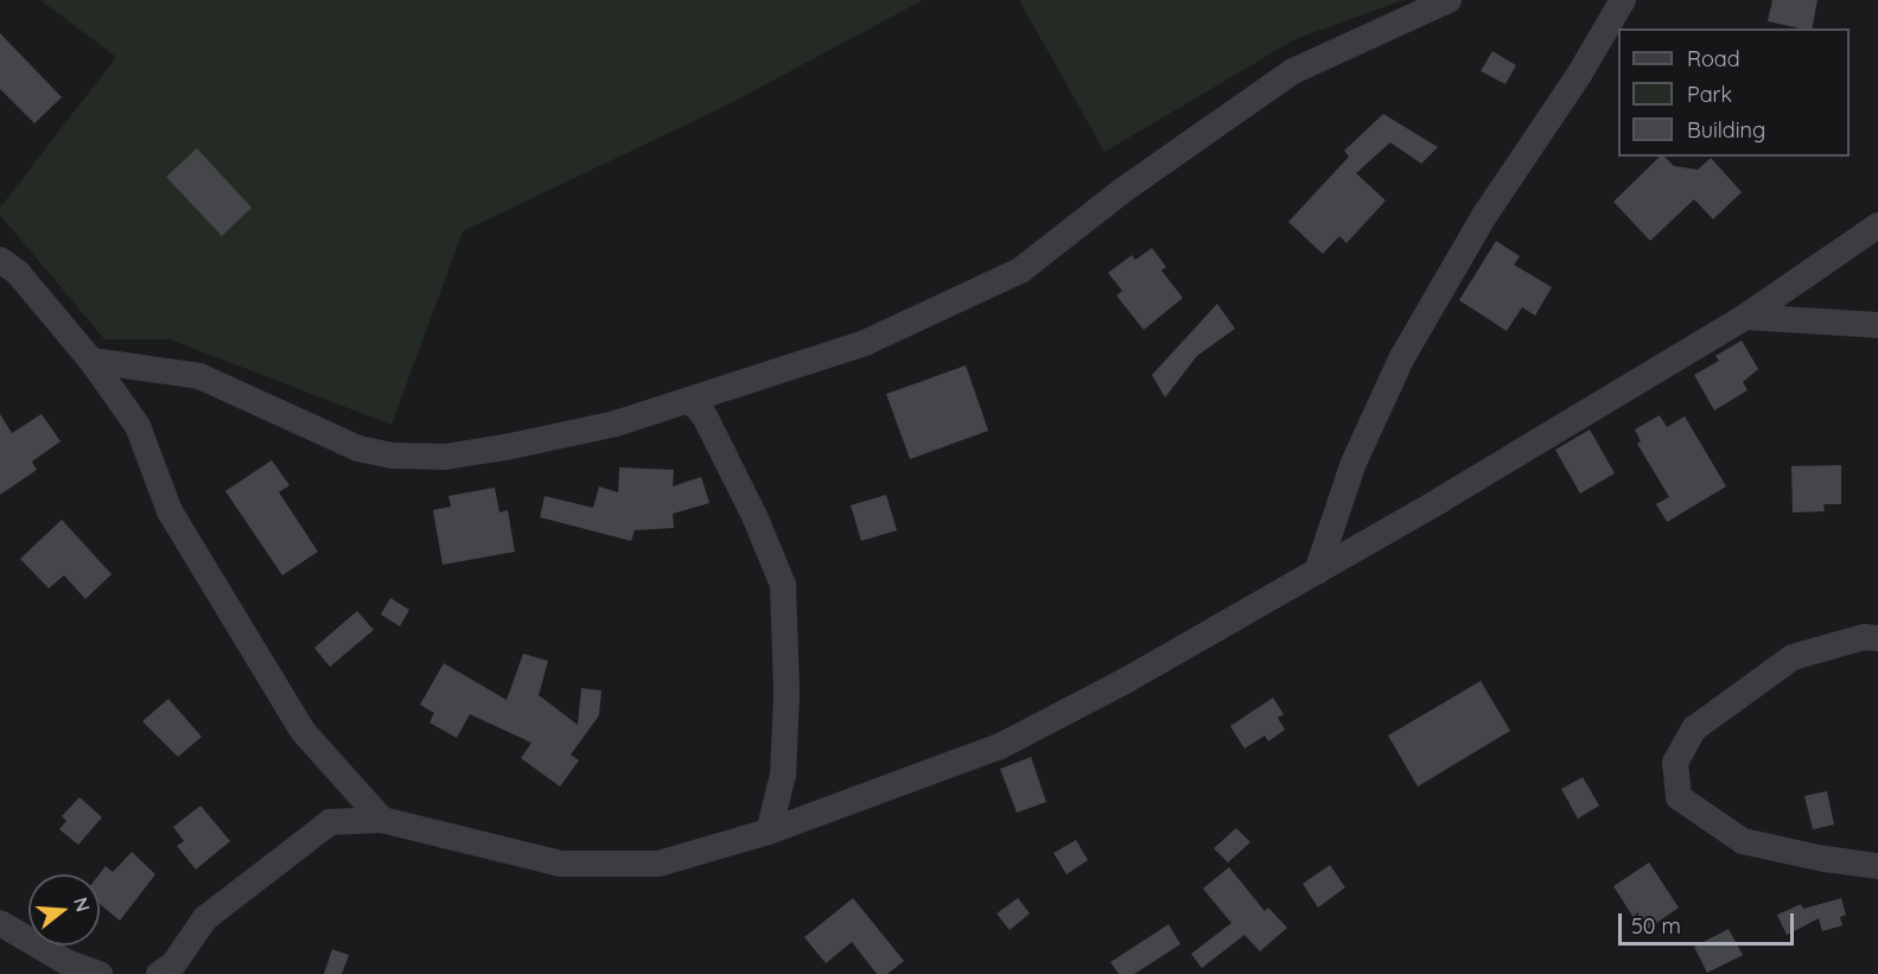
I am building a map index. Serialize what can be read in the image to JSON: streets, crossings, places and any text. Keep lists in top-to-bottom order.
{
  "legend": ["Road", "Park", "Building"],
  "scale_bar": "50 m",
  "north": "right"
}
